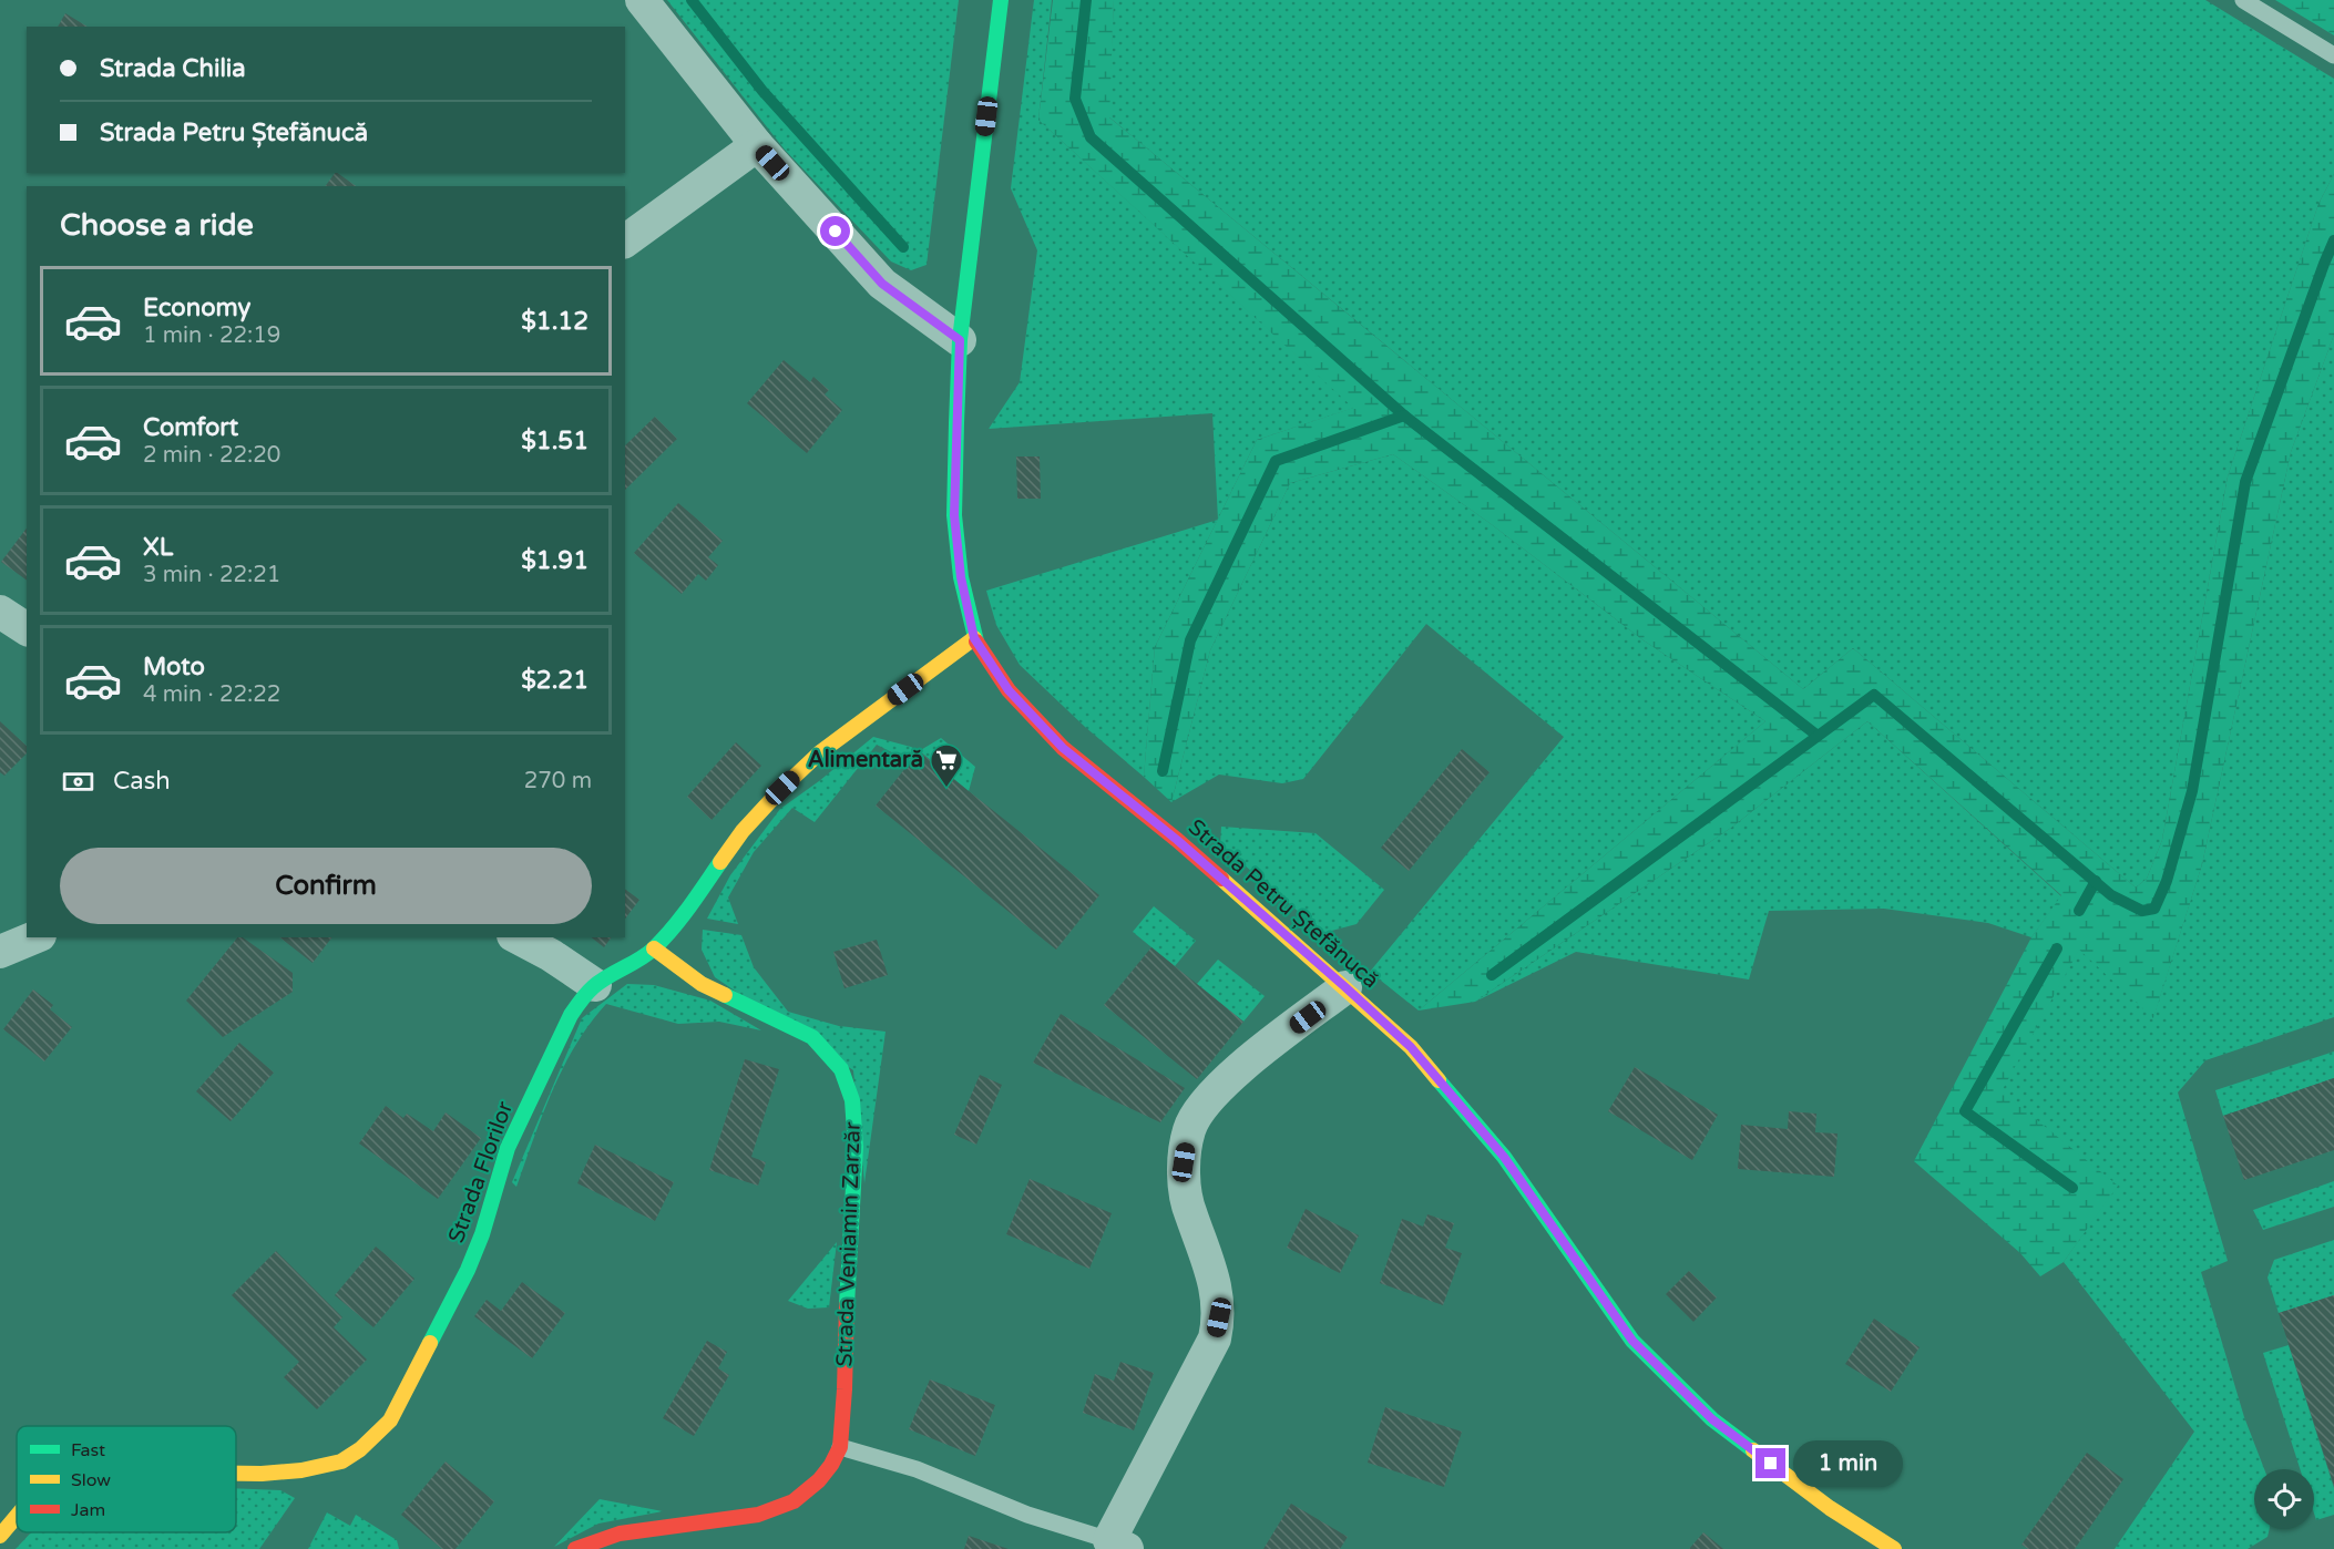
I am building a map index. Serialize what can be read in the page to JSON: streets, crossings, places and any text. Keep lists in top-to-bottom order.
{
  "streets": {
    "street": ["Strada Petru Ștefănucă", "Strada Florilor", "Strada Veniamin Zarzăr"]
  },
  "crossings": [
    ["Strada Petru Ștefănucă", "Strada Florilor"],
    ["Strada Florilor", "Strada Veniamin Zarzăr"]
  ],
  "places": {
    "supermarket": ["Alimentară"]
  },
  "legend": ["Fast", "Slow", "Jam"],
  "page": {
    "banner": ["Strada Chilia", "Strada Petru Ștefănucă"],
    "heading": "Choose a ride",
    "list": [
      {
        "name": "Economy",
        "note": "1 min · 22:19",
        "value": "$1.12"
      },
      {
        "name": "Comfort",
        "note": "2 min · 22:20",
        "value": "$1.51"
      },
      {
        "name": "XL",
        "note": "3 min · 22:21",
        "value": "$1.91"
      },
      {
        "name": "Moto",
        "note": "4 min · 22:22",
        "value": "$2.21"
      }
    ],
    "pay": ["Cash", "270 m"],
    "buttons": "Confirm",
    "bubble": "1 min"
  }
}
